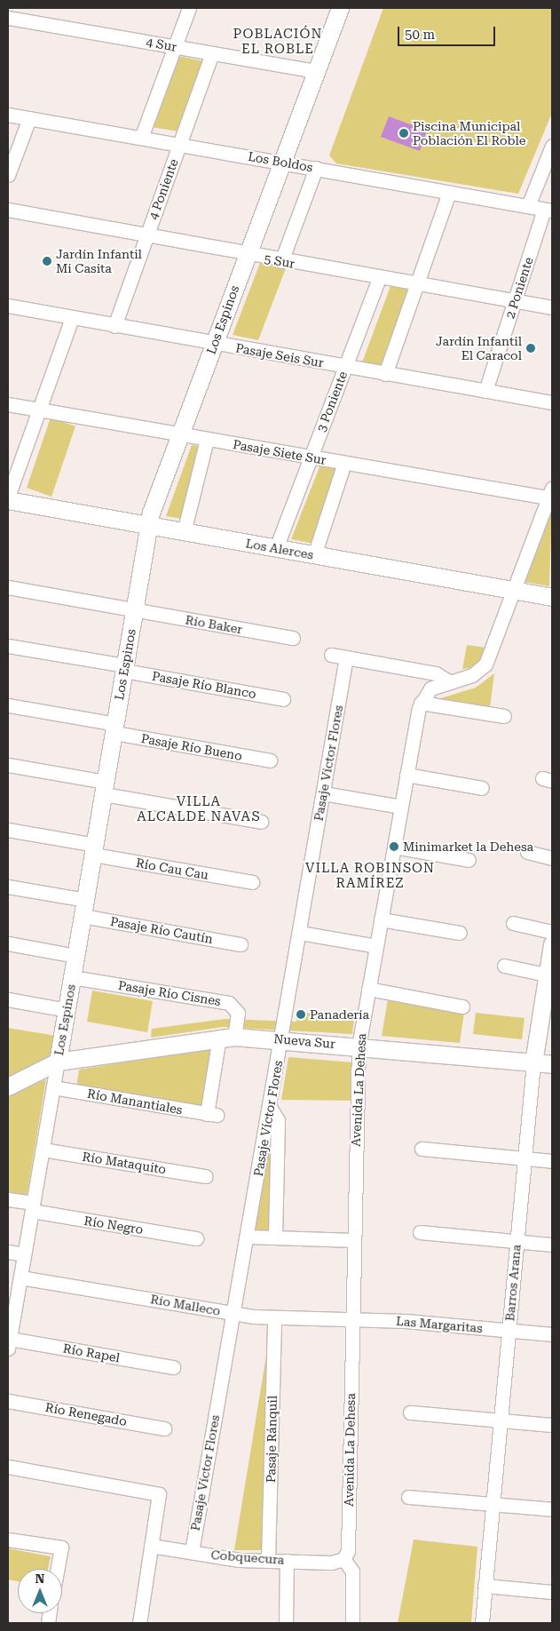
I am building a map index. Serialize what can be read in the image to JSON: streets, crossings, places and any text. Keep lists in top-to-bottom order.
{
  "streets": {
    "street": [
      "4 Sur",
      "Los Boldos",
      "4 Poniente",
      "5 Sur",
      "2 Poniente",
      "Los Espinos",
      "Pasaje Seis Sur",
      "3 Poniente",
      "Pasaje Siete Sur",
      "Los Alerces",
      "Río Baker",
      "Pasaje Río Blanco",
      "Pasaje Río Bueno",
      "Pasaje Víctor Flores",
      "Río Cau Cau",
      "Pasaje Río Cautín",
      "Pasaje Río Cisnes",
      "Nueva Sur",
      "Avenida La Dehesa",
      "Río Manantiales",
      "Río Mataquito",
      "Río Negro",
      "Barros Arana",
      "Río Malleco",
      "Las Margaritas",
      "Río Rapel",
      "Río Renegado",
      "Pasaje Ránquil",
      "Cobquecura"
    ]
  },
  "crossings": [
    ["4 Sur", "4 Poniente"],
    ["4 Sur", "Los Espinos"],
    ["Los Boldos", "4 Poniente"],
    ["Los Boldos", "2 Poniente"],
    ["Los Boldos", "Los Espinos"],
    ["4 Poniente", "5 Sur"],
    ["4 Poniente", "Pasaje Seis Sur"],
    ["5 Sur", "2 Poniente"],
    ["5 Sur", "Los Espinos"],
    ["5 Sur", "3 Poniente"],
    ["2 Poniente", "Pasaje Seis Sur"],
    ["Los Espinos", "Pasaje Seis Sur"],
    ["Los Espinos", "Pasaje Siete Sur"],
    ["Los Espinos", "Los Alerces"],
    ["Los Espinos", "Río Baker"],
    ["Los Espinos", "Pasaje Río Blanco"],
    ["Los Espinos", "Pasaje Río Bueno"],
    ["Los Espinos", "Río Cau Cau"],
    ["Los Espinos", "Pasaje Río Cautín"],
    ["Los Espinos", "Pasaje Río Cisnes"],
    ["Los Espinos", "Nueva Sur"],
    ["Los Espinos", "Río Manantiales"],
    ["Los Espinos", "Río Mataquito"],
    ["Los Espinos", "Río Negro"],
    ["Los Espinos", "Río Malleco"],
    ["Los Espinos", "Río Rapel"],
    ["Pasaje Seis Sur", "3 Poniente"],
    ["3 Poniente", "Pasaje Siete Sur"],
    ["3 Poniente", "Los Alerces"],
    ["Pasaje Víctor Flores", "Nueva Sur"],
    ["Pasaje Víctor Flores", "Río Malleco"],
    ["Pasaje Víctor Flores", "Cobquecura"],
    ["Pasaje Río Cisnes", "Nueva Sur"],
    ["Pasaje Río Cisnes", "Río Manantiales"],
    ["Nueva Sur", "Avenida La Dehesa"],
    ["Nueva Sur", "Río Manantiales"],
    ["Nueva Sur", "Barros Arana"],
    ["Avenida La Dehesa", "Río Malleco"],
    ["Avenida La Dehesa", "Las Margaritas"],
    ["Avenida La Dehesa", "Cobquecura"],
    ["Barros Arana", "Las Margaritas"],
    ["Río Malleco", "Las Margaritas"],
    ["Río Malleco", "Pasaje Ránquil"],
    ["Pasaje Ránquil", "Cobquecura"]
  ],
  "districts": ["POBLACIÓN EL ROBLE", "VILLA ALCALDE NAVAS", "VILLA ROBINSON RAMÍREZ"],
  "places": [
    "Piscina Municipal Población El Roble",
    "Jardín Infantil Mi Casita",
    "Jardín Infantil El Caracol",
    "Minimarket la Dehesa",
    "Panadería"
  ],
  "scale_bar": "50 m",
  "north": "top"
}
